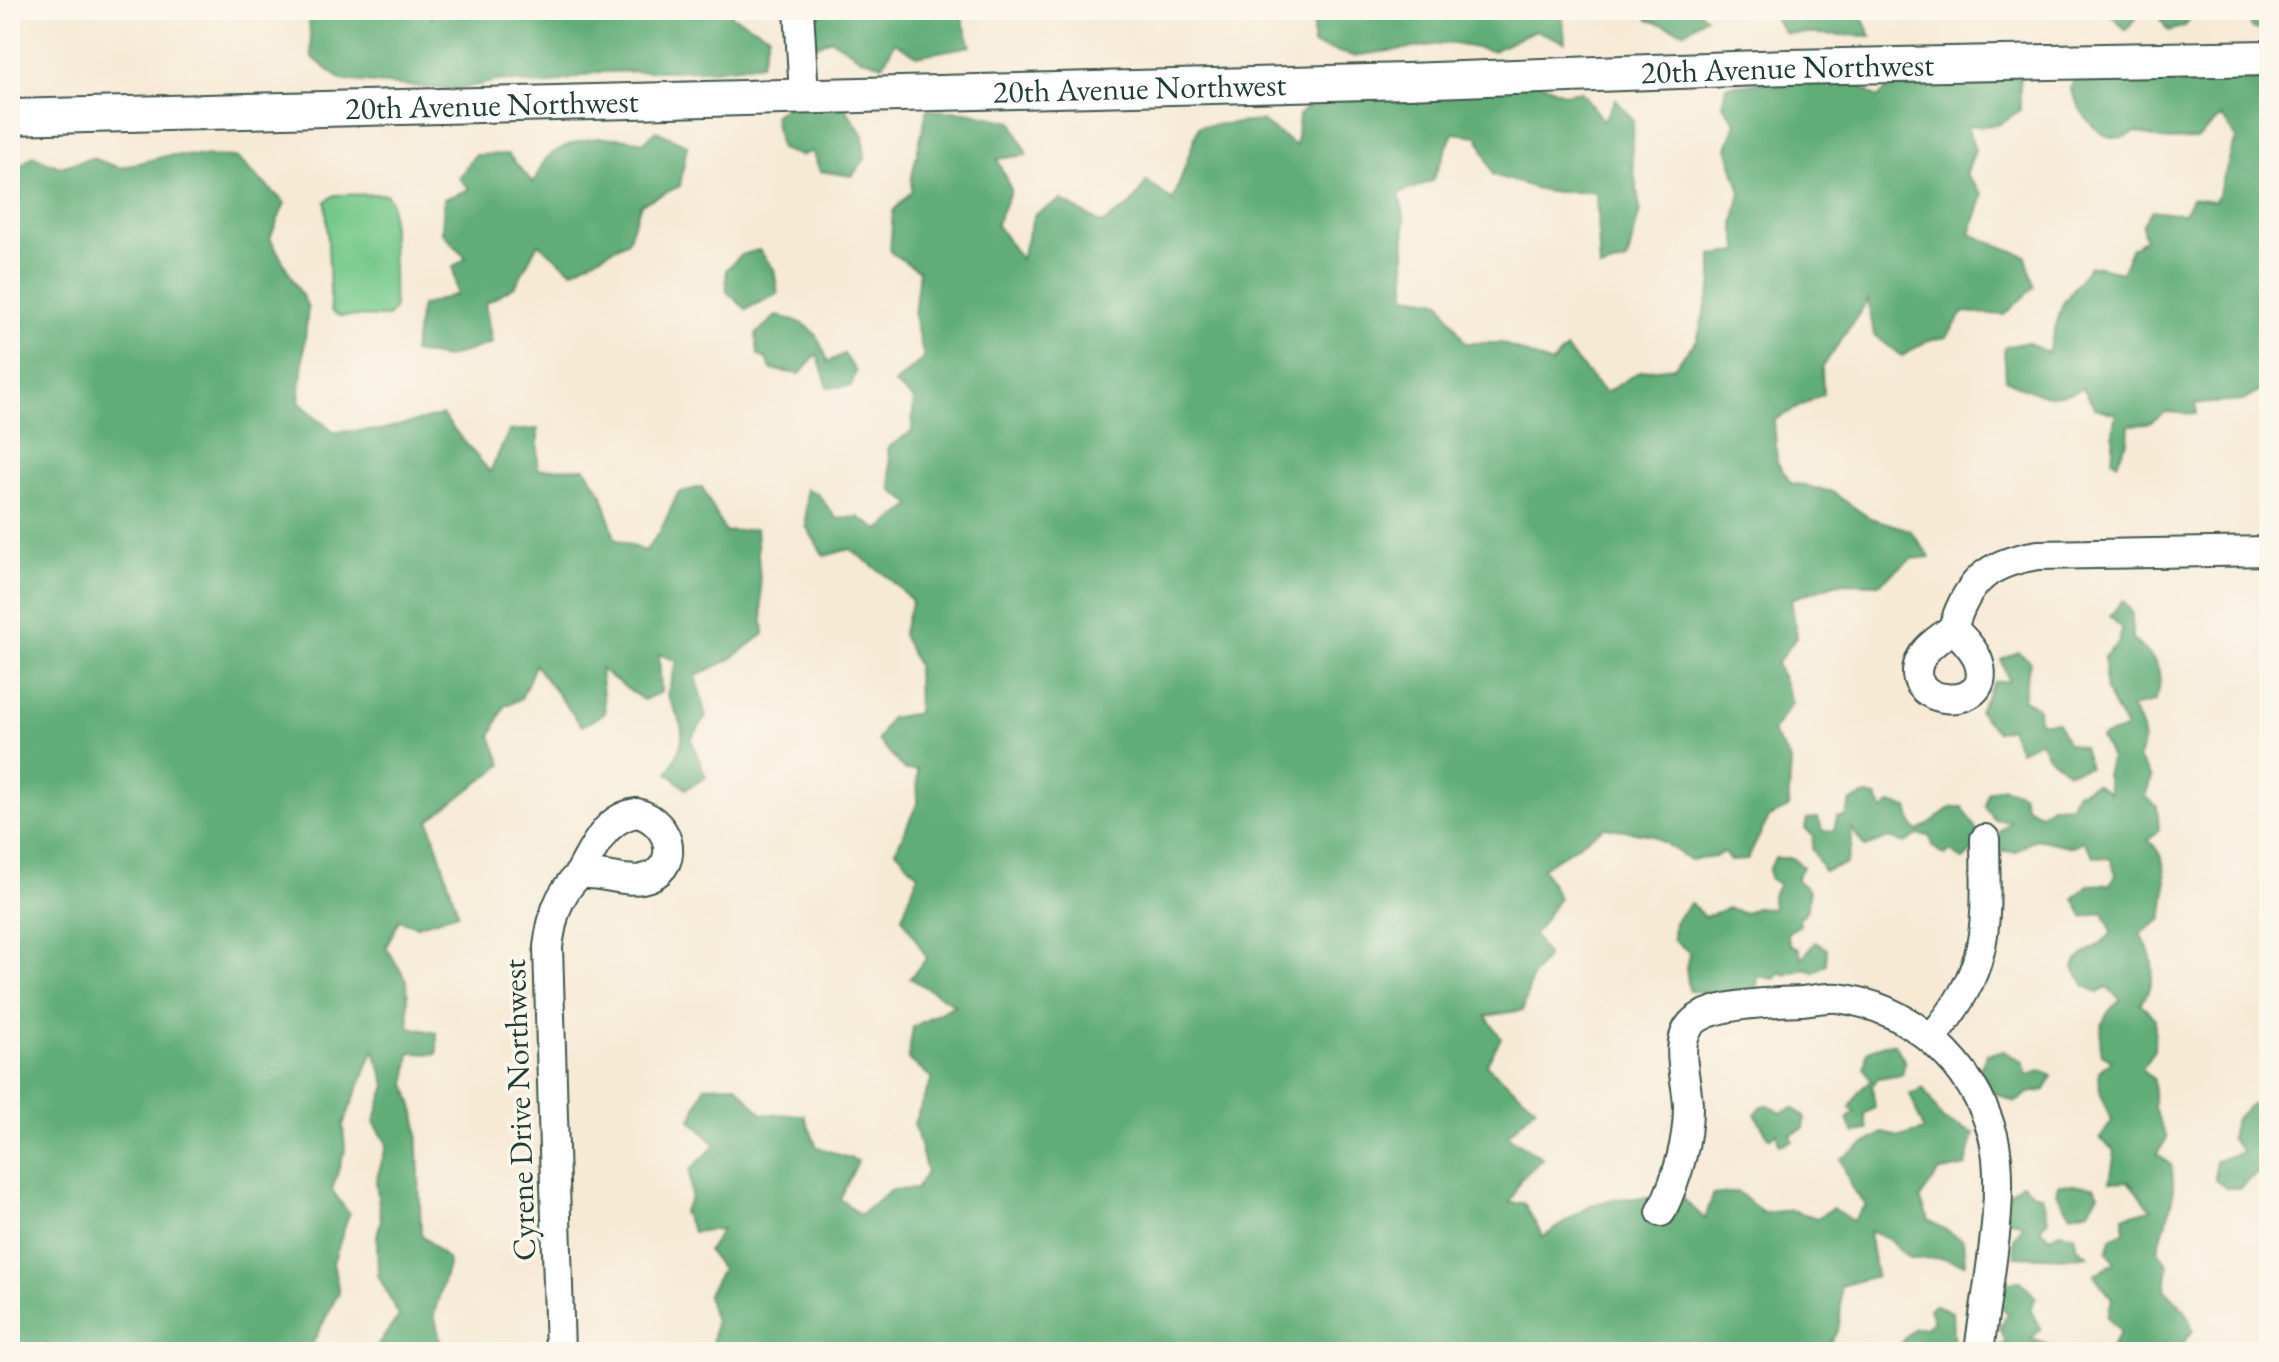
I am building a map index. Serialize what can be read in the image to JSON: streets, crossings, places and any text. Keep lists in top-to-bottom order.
{
  "streets": {
    "street": ["20th Avenue Northwest", "Cyrene Drive Northwest"]
  }
}
